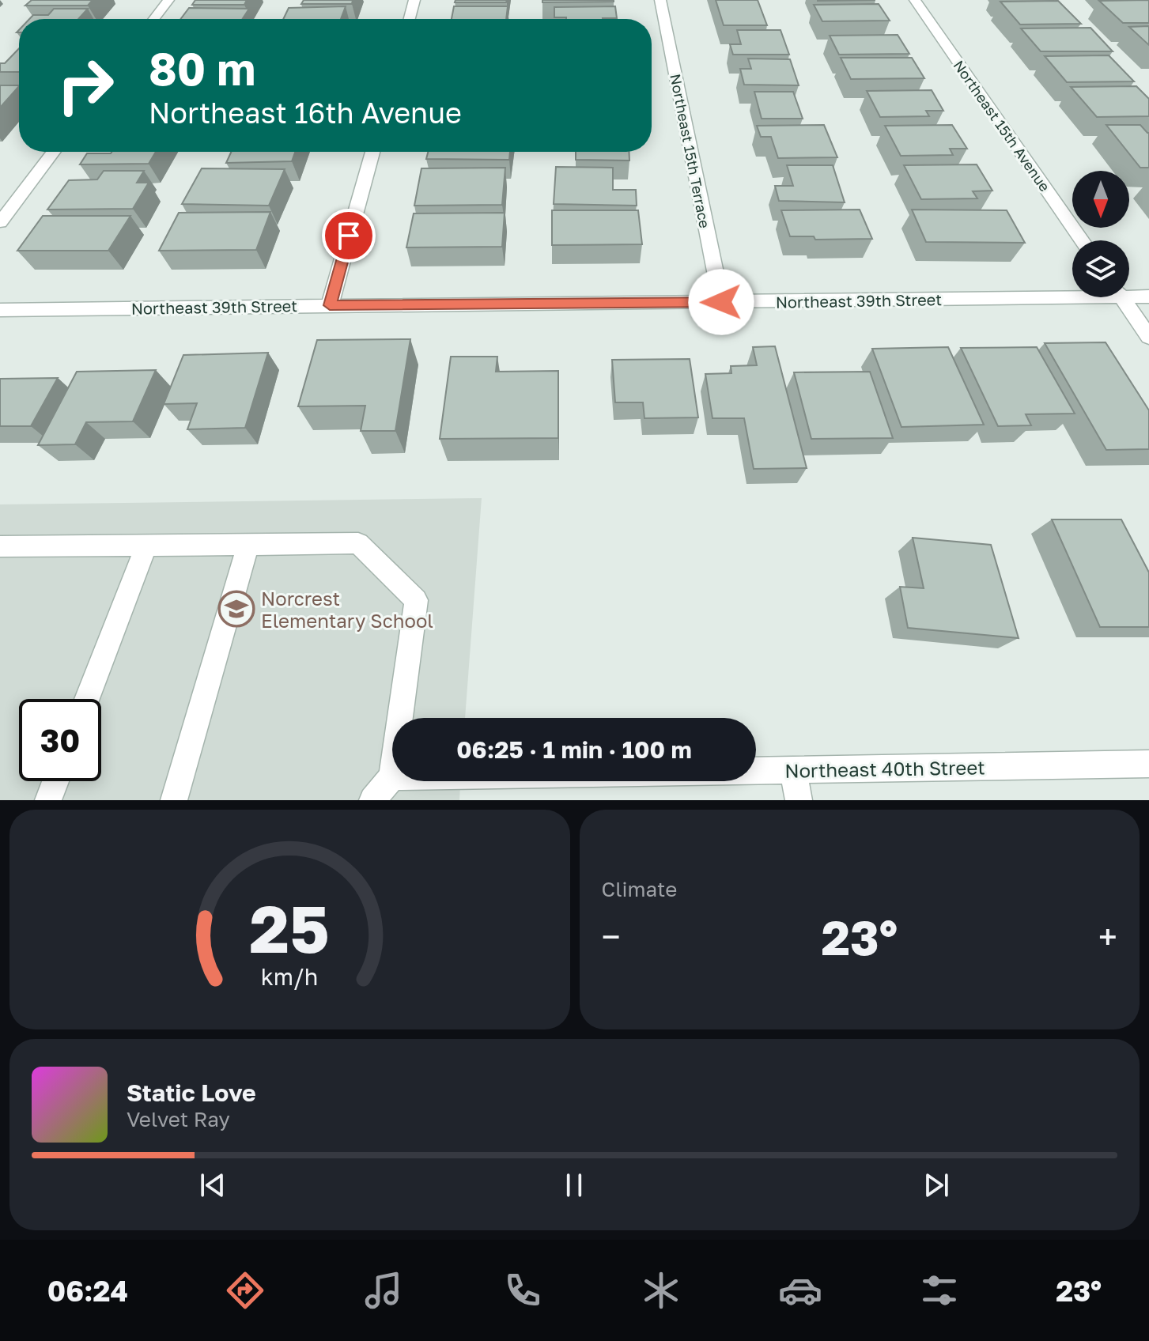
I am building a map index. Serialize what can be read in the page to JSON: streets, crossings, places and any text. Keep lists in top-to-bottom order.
{
  "streets": {
    "street": [
      "Northeast 15th Avenue",
      "Northeast 15th Terrace",
      "Northeast 39th Street",
      "Northeast 40th Street"
    ]
  },
  "crossings": [
    ["Northeast 15th Terrace", "Northeast 39th Street"]
  ],
  "places": {
    "school or university": ["Norcrest Elementary School"]
  },
  "north": "bottom",
  "page": {
    "turn": ["80 m", "Northeast 16th Avenue"],
    "limit": "30",
    "trip": "06:25 · 1 min · 100 m",
    "tile": "Climate",
    "heat": ["−", "23°", "+"],
    "song": ["Static Love", "Velvet Ray"],
    "tabs": ["06:24", "23°"],
    "gauge": ["25", "km/h"]
  }
}
